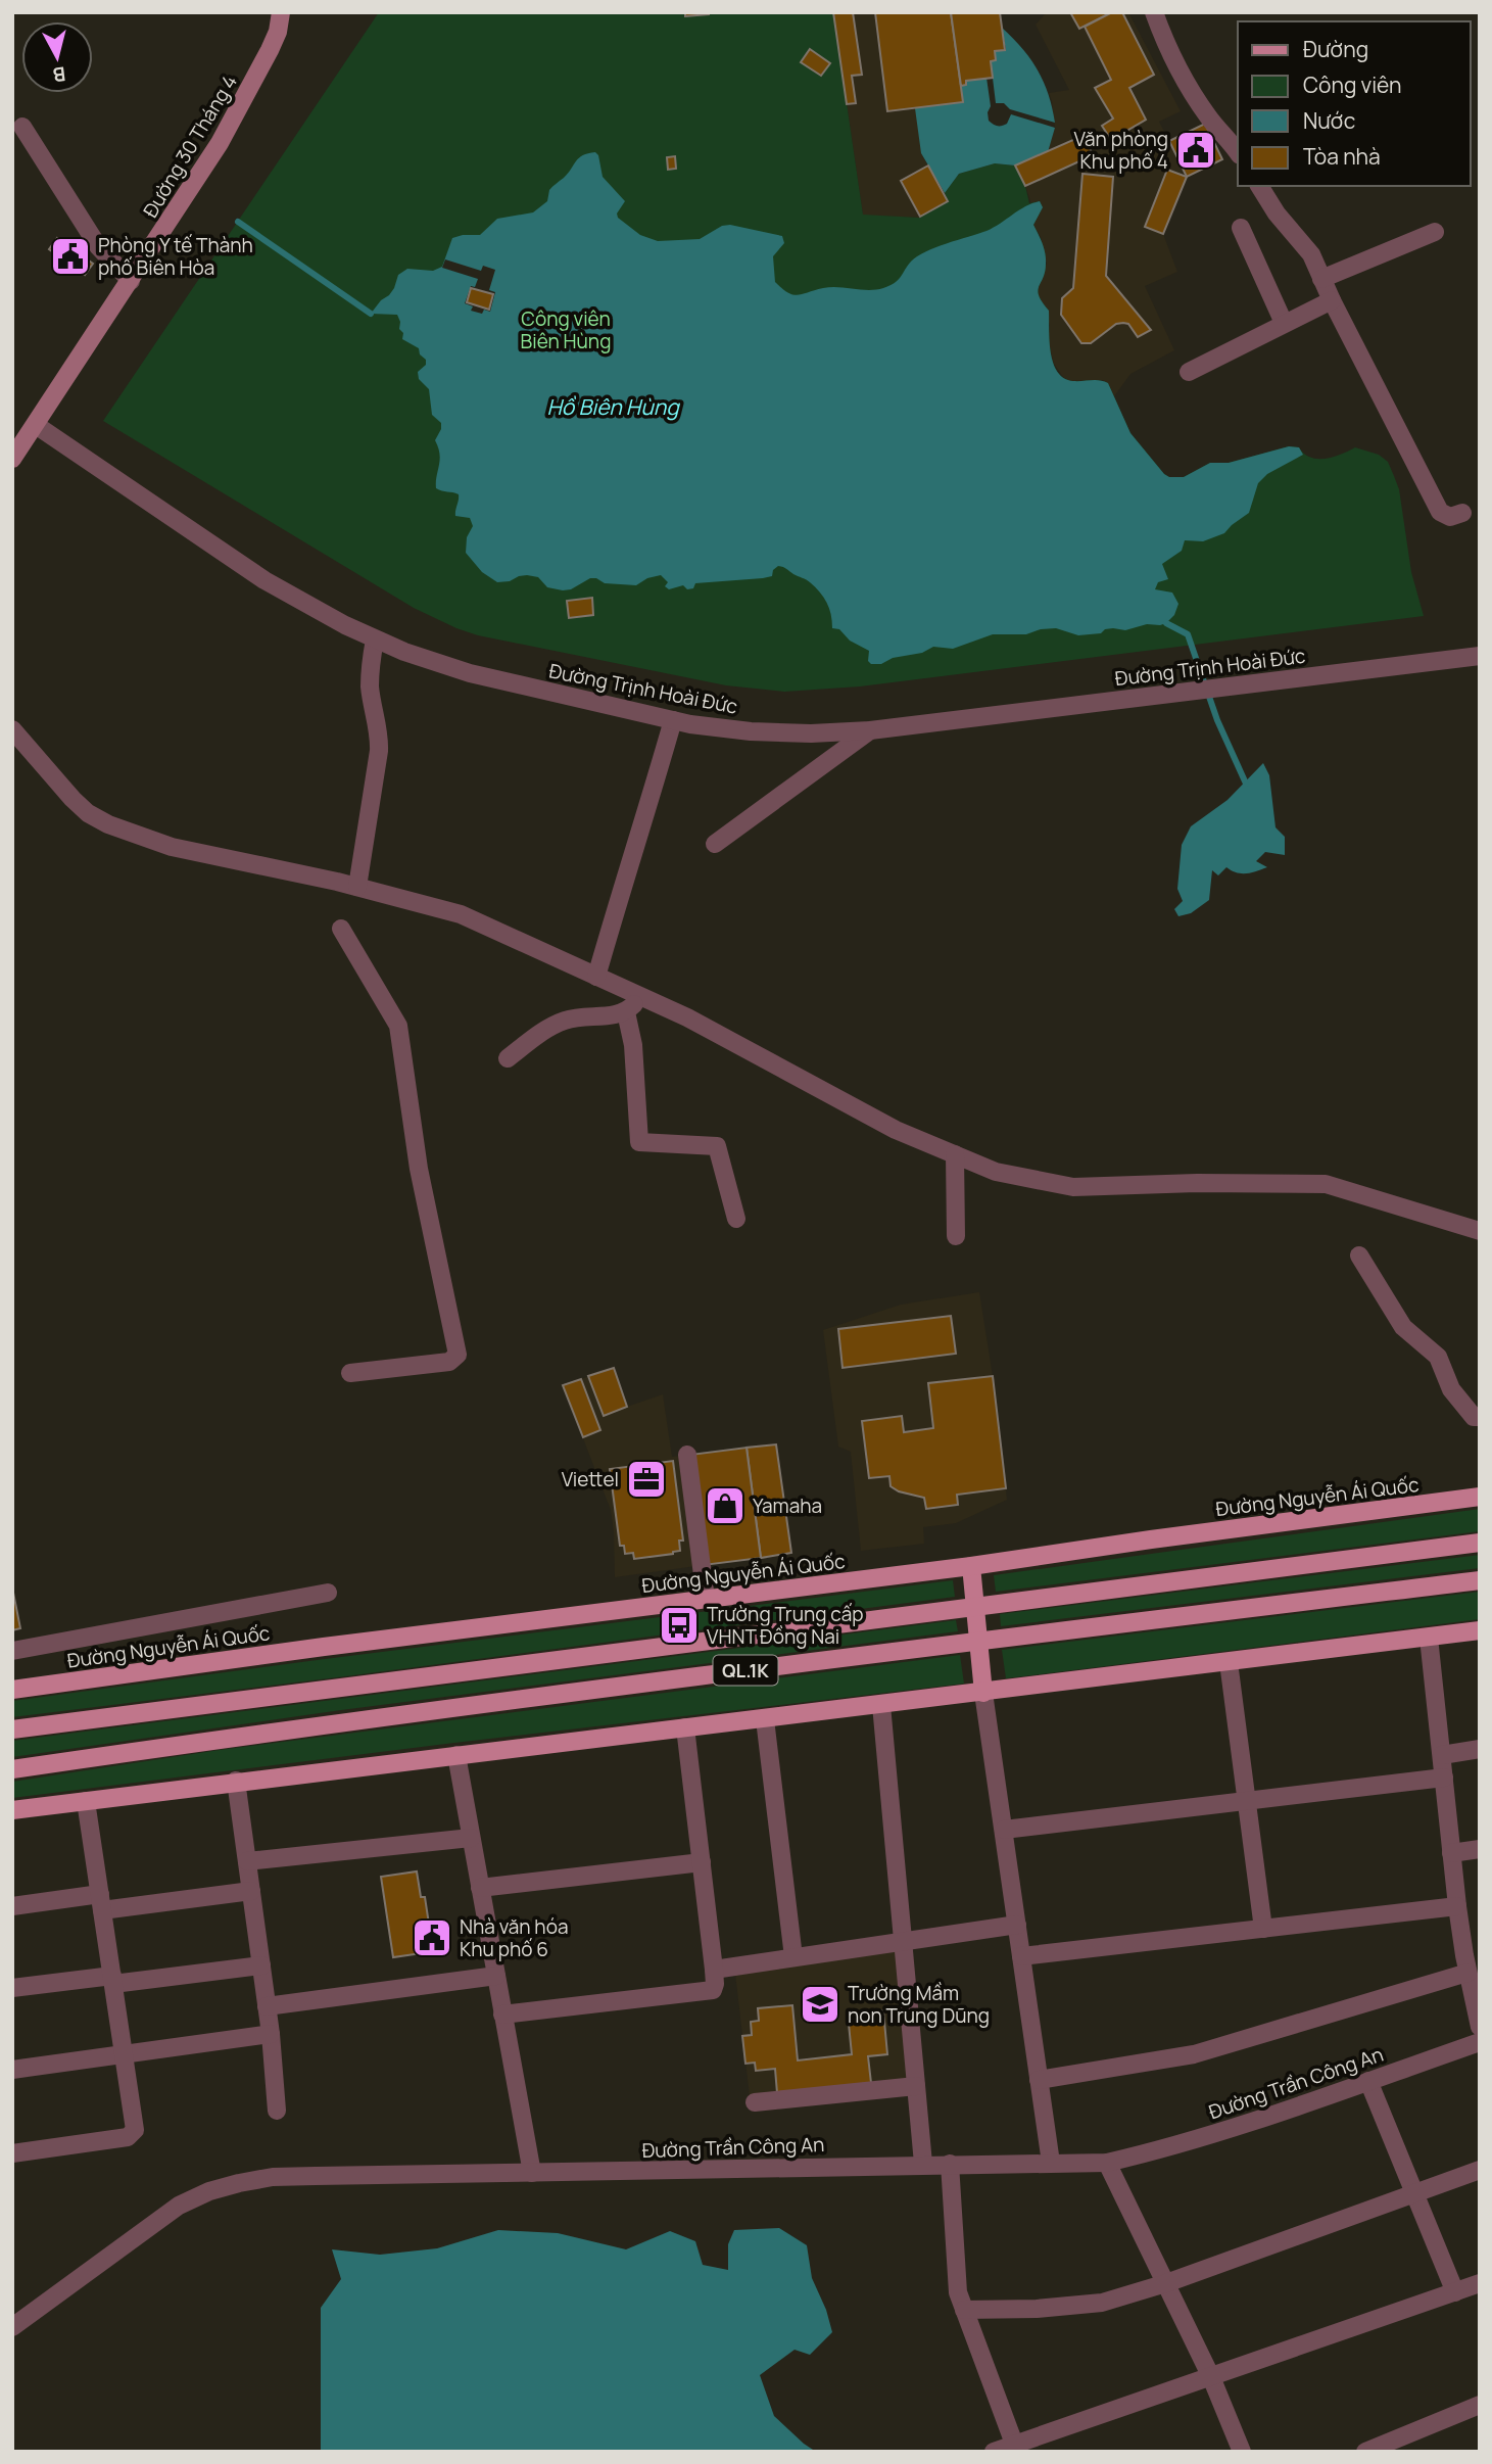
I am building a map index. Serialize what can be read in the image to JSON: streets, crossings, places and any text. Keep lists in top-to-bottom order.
{
  "streets": {
    "main road": ["Đường 30 Tháng 4", "Đường Nguyễn Ái Quốc", "QL.1K"],
    "street": ["Đường Trịnh Hoài Đức", "Đường Trần Công An"]
  },
  "crossings": [
    ["Đường 30 Tháng 4", "Đường Trịnh Hoài Đức"]
  ],
  "water": ["Hồ Biên Hùng"],
  "parks": ["Công viên Biên Hùng"],
  "places": {
    "public building": ["Văn phòng Khu phố 4", "Phòng Y tế Thành phố Biên Hòa", "Nhà văn hóa Khu phố 6"],
    "office": ["Viettel"],
    "shop": ["Yamaha"],
    "bus stop": ["Trường Trung cấp VHNT Đồng Nai"],
    "school or university": ["Trường Mầm non Trung Dũng"]
  },
  "legend": [
    "Đường",
    "Công viên",
    "Nước",
    "Tòa nhà"
  ],
  "north": "bottom"
}
